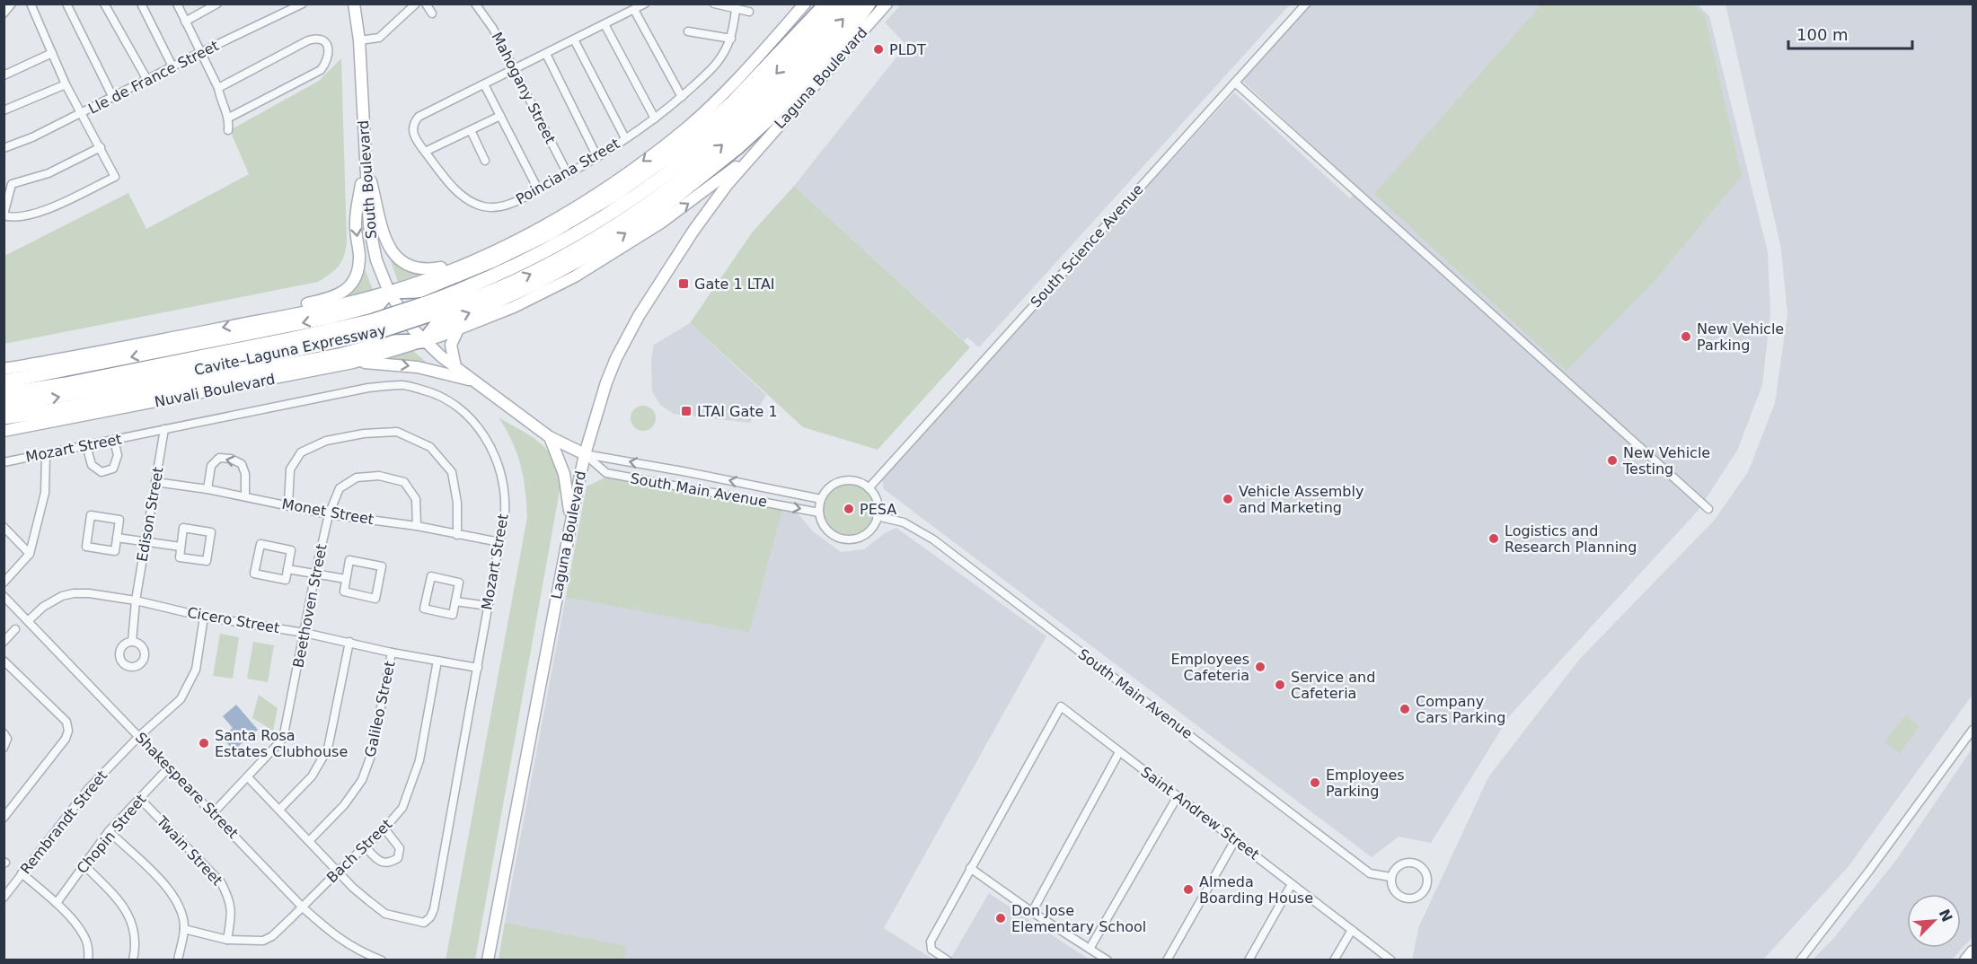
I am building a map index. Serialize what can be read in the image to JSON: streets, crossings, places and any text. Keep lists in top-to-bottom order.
{
  "streets": {
    "highway": ["Cavite–Laguna Expressway"],
    "main road": ["Laguna Boulevard", "South Boulevard", "Nuvali Boulevard"],
    "street": [
      "Lle de France Street",
      "Mahogany Street",
      "Poinciana Street",
      "South Science Avenue",
      "Mozart Street",
      "South Main Avenue",
      "Monet Street",
      "Edison Street",
      "Beethoven Street",
      "Cicero Street",
      "Galileo Street",
      "Shakespeare Street",
      "Saint Andrew Street",
      "Rembrandt Street",
      "Chopin Street",
      "Twain Street",
      "Bach Street"
    ]
  },
  "crossings": [
    ["Laguna Boulevard", "South Boulevard"],
    ["Laguna Boulevard", "Nuvali Boulevard"],
    ["Laguna Boulevard", "South Main Avenue"],
    ["Mahogany Street", "Poinciana Street"],
    ["South Boulevard", "Nuvali Boulevard"],
    ["South Boulevard", "South Main Avenue"],
    ["South Science Avenue", "South Main Avenue"],
    ["Mozart Street", "Monet Street"],
    ["Mozart Street", "Edison Street"],
    ["Mozart Street", "Beethoven Street"],
    ["Mozart Street", "Cicero Street"],
    ["Mozart Street", "Galileo Street"],
    ["Mozart Street", "Bach Street"],
    ["Monet Street", "Edison Street"],
    ["Monet Street", "Beethoven Street"],
    ["Edison Street", "Cicero Street"],
    ["Beethoven Street", "Cicero Street"],
    ["Beethoven Street", "Shakespeare Street"],
    ["Cicero Street", "Galileo Street"],
    ["Cicero Street", "Shakespeare Street"],
    ["Cicero Street", "Rembrandt Street"],
    ["Cicero Street", "Bach Street"],
    ["Shakespeare Street", "Rembrandt Street"],
    ["Shakespeare Street", "Chopin Street"],
    ["Shakespeare Street", "Bach Street"],
    ["Chopin Street", "Twain Street"],
    ["Twain Street", "Bach Street"]
  ],
  "places": {
    "other": [
      "PLDT",
      "New Vehicle Parking",
      "New Vehicle Testing",
      "Vehicle Assembly and Marketing",
      "PESA",
      "Logistics and Research Planning",
      "Employees Cafeteria",
      "Service and Cafeteria",
      "Company Cars Parking",
      "Santa Rosa Estates Clubhouse",
      "Employees Parking",
      "Almeda Boarding House",
      "Don Jose Elementary School"
    ],
    "transit": ["Gate 1 LTAI", "LTAI Gate 1"]
  },
  "scale_bar": "100 m",
  "north": "top right"
}
